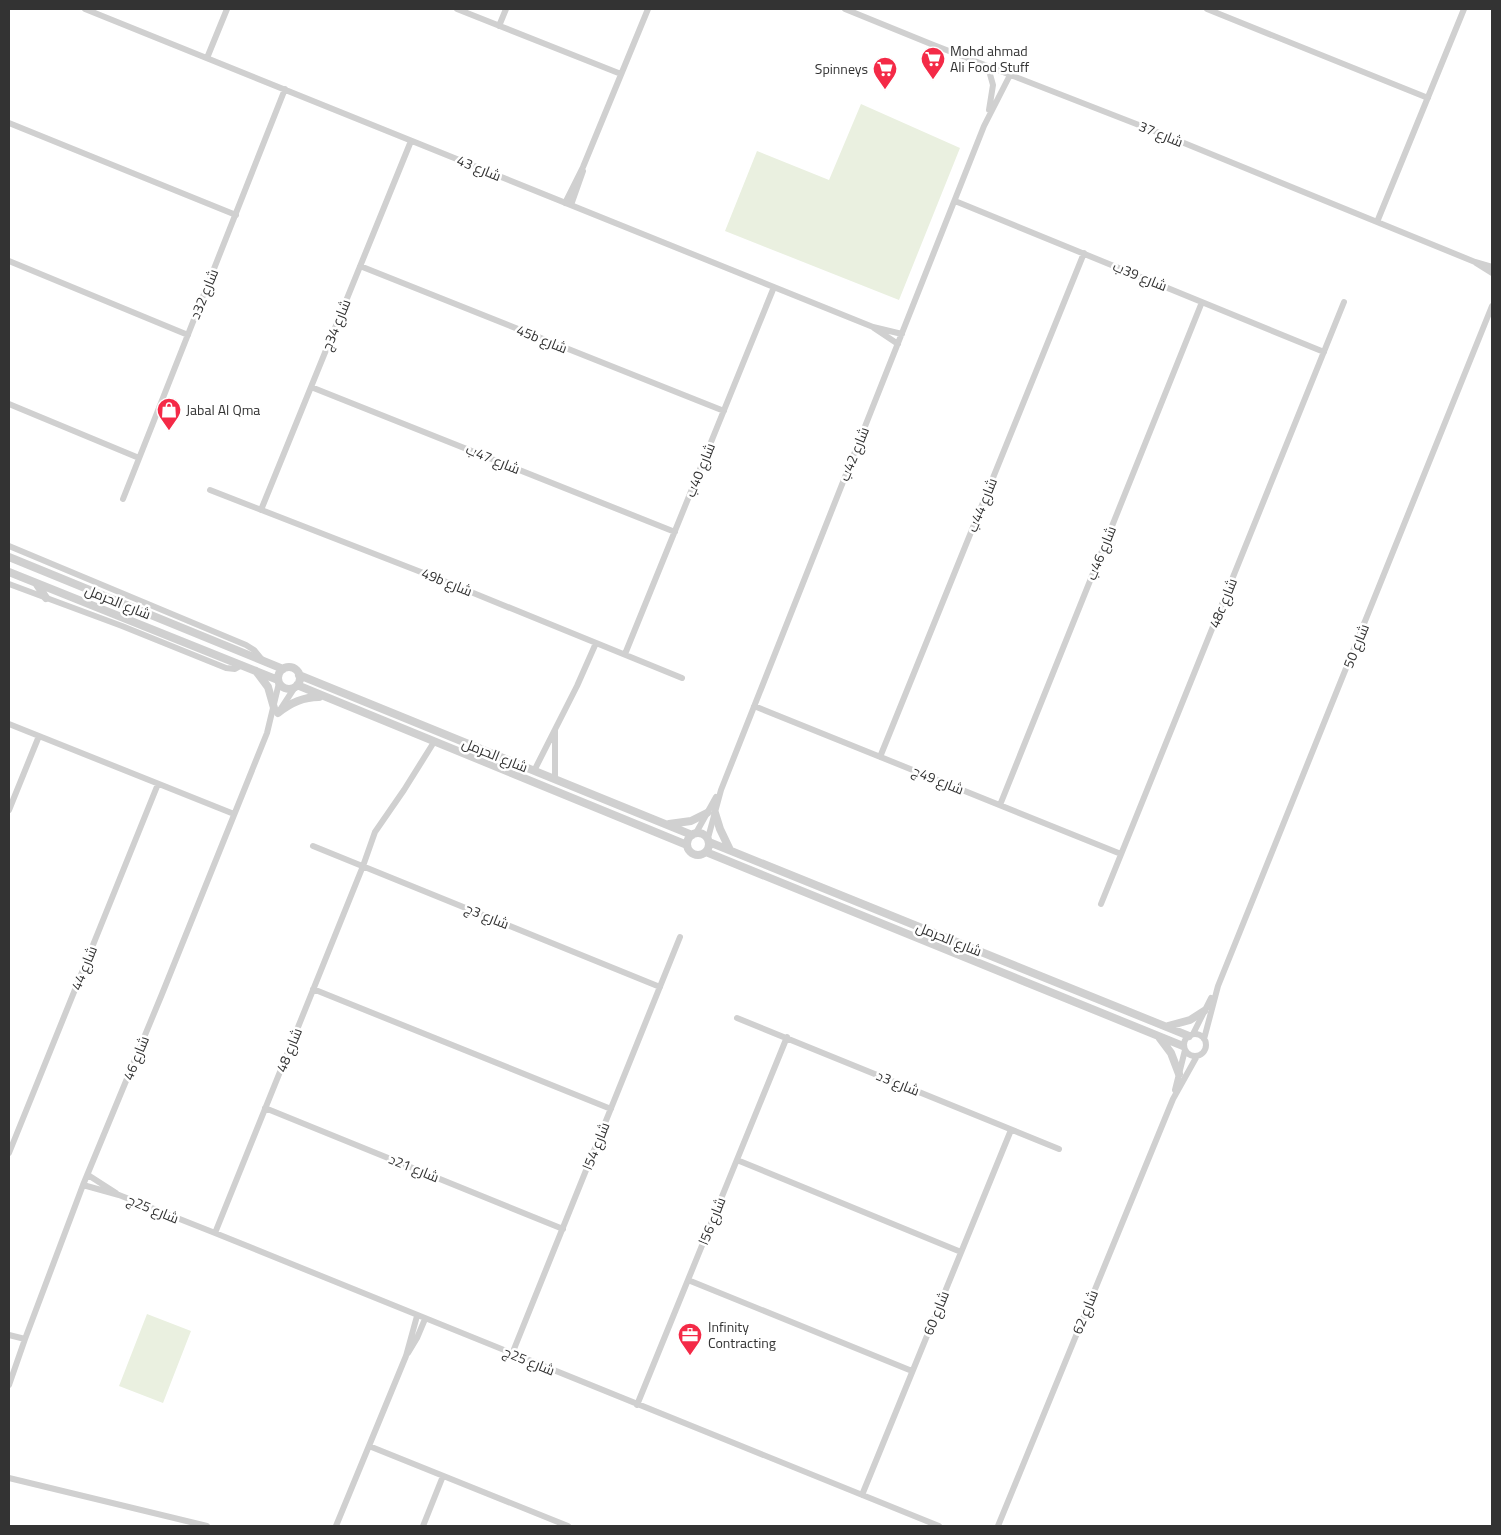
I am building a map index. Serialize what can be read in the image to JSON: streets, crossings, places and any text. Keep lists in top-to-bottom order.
{
  "streets": {
    "street": [
      "شارع 37",
      "شارع 43",
      "شارع 39ب",
      "شارع 32د",
      "شارع 34ج",
      "45b شارع",
      "شارع 42ب",
      "شارع 47ب",
      "شارع 40ب",
      "شارع 44ب",
      "شارع 46ب",
      "49b شارع",
      "شارع الحرمل",
      "48c شارع",
      "شارع 50",
      "شارع 49ج",
      "شارع 3ج",
      "شارع 44",
      "شارع 48",
      "شارع 46",
      "شارع 3د",
      "شارع 54ا",
      "شارع 21د",
      "شارع 25ج",
      "شارع 56ا",
      "شارع 62",
      "شارع 60"
    ]
  },
  "crossings": [
    ["شارع 37", "شارع 42ب"],
    ["شارع 43", "شارع 32د"],
    ["شارع 43", "شارع 34ج"],
    ["شارع 43", "شارع 42ب"],
    ["شارع 43", "شارع 40ب"],
    ["شارع 39ب", "شارع 42ب"],
    ["شارع 39ب", "شارع 44ب"],
    ["شارع 39ب", "شارع 46ب"],
    ["شارع 39ب", "48c شارع"],
    ["شارع 34ج", "45b شارع"],
    ["شارع 34ج", "شارع 47ب"],
    ["شارع 34ج", "49b شارع"],
    ["45b شارع", "شارع 40ب"],
    ["شارع 42ب", "شارع الحرمل"],
    ["شارع 42ب", "شارع 49ج"],
    ["شارع 47ب", "شارع 40ب"],
    ["شارع 40ب", "49b شارع"],
    ["شارع 44ب", "شارع 49ج"],
    ["شارع 46ب", "شارع 49ج"],
    ["شارع الحرمل", "شارع 50"],
    ["شارع الحرمل", "شارع 48"],
    ["شارع الحرمل", "شارع 46"],
    ["شارع الحرمل", "شارع 62"],
    ["48c شارع", "شارع 49ج"],
    ["شارع 50", "شارع 62"],
    ["شارع 3ج", "شارع 48"],
    ["شارع 3ج", "شارع 54ا"],
    ["شارع 48", "شارع 21د"],
    ["شارع 48", "شارع 25ج"],
    ["شارع 46", "شارع 25ج"],
    ["شارع 3د", "شارع 56ا"],
    ["شارع 3د", "شارع 60"],
    ["شارع 54ا", "شارع 21د"],
    ["شارع 54ا", "شارع 25ج"],
    ["شارع 25ج", "شارع 56ا"],
    ["شارع 25ج", "شارع 60"]
  ],
  "places": {
    "supermarket": ["Mohd ahmad Ali Food Stuff", "Spinneys"],
    "shop": ["Jabal Al Qma"],
    "office": ["Infinity Contracting"]
  }
}
